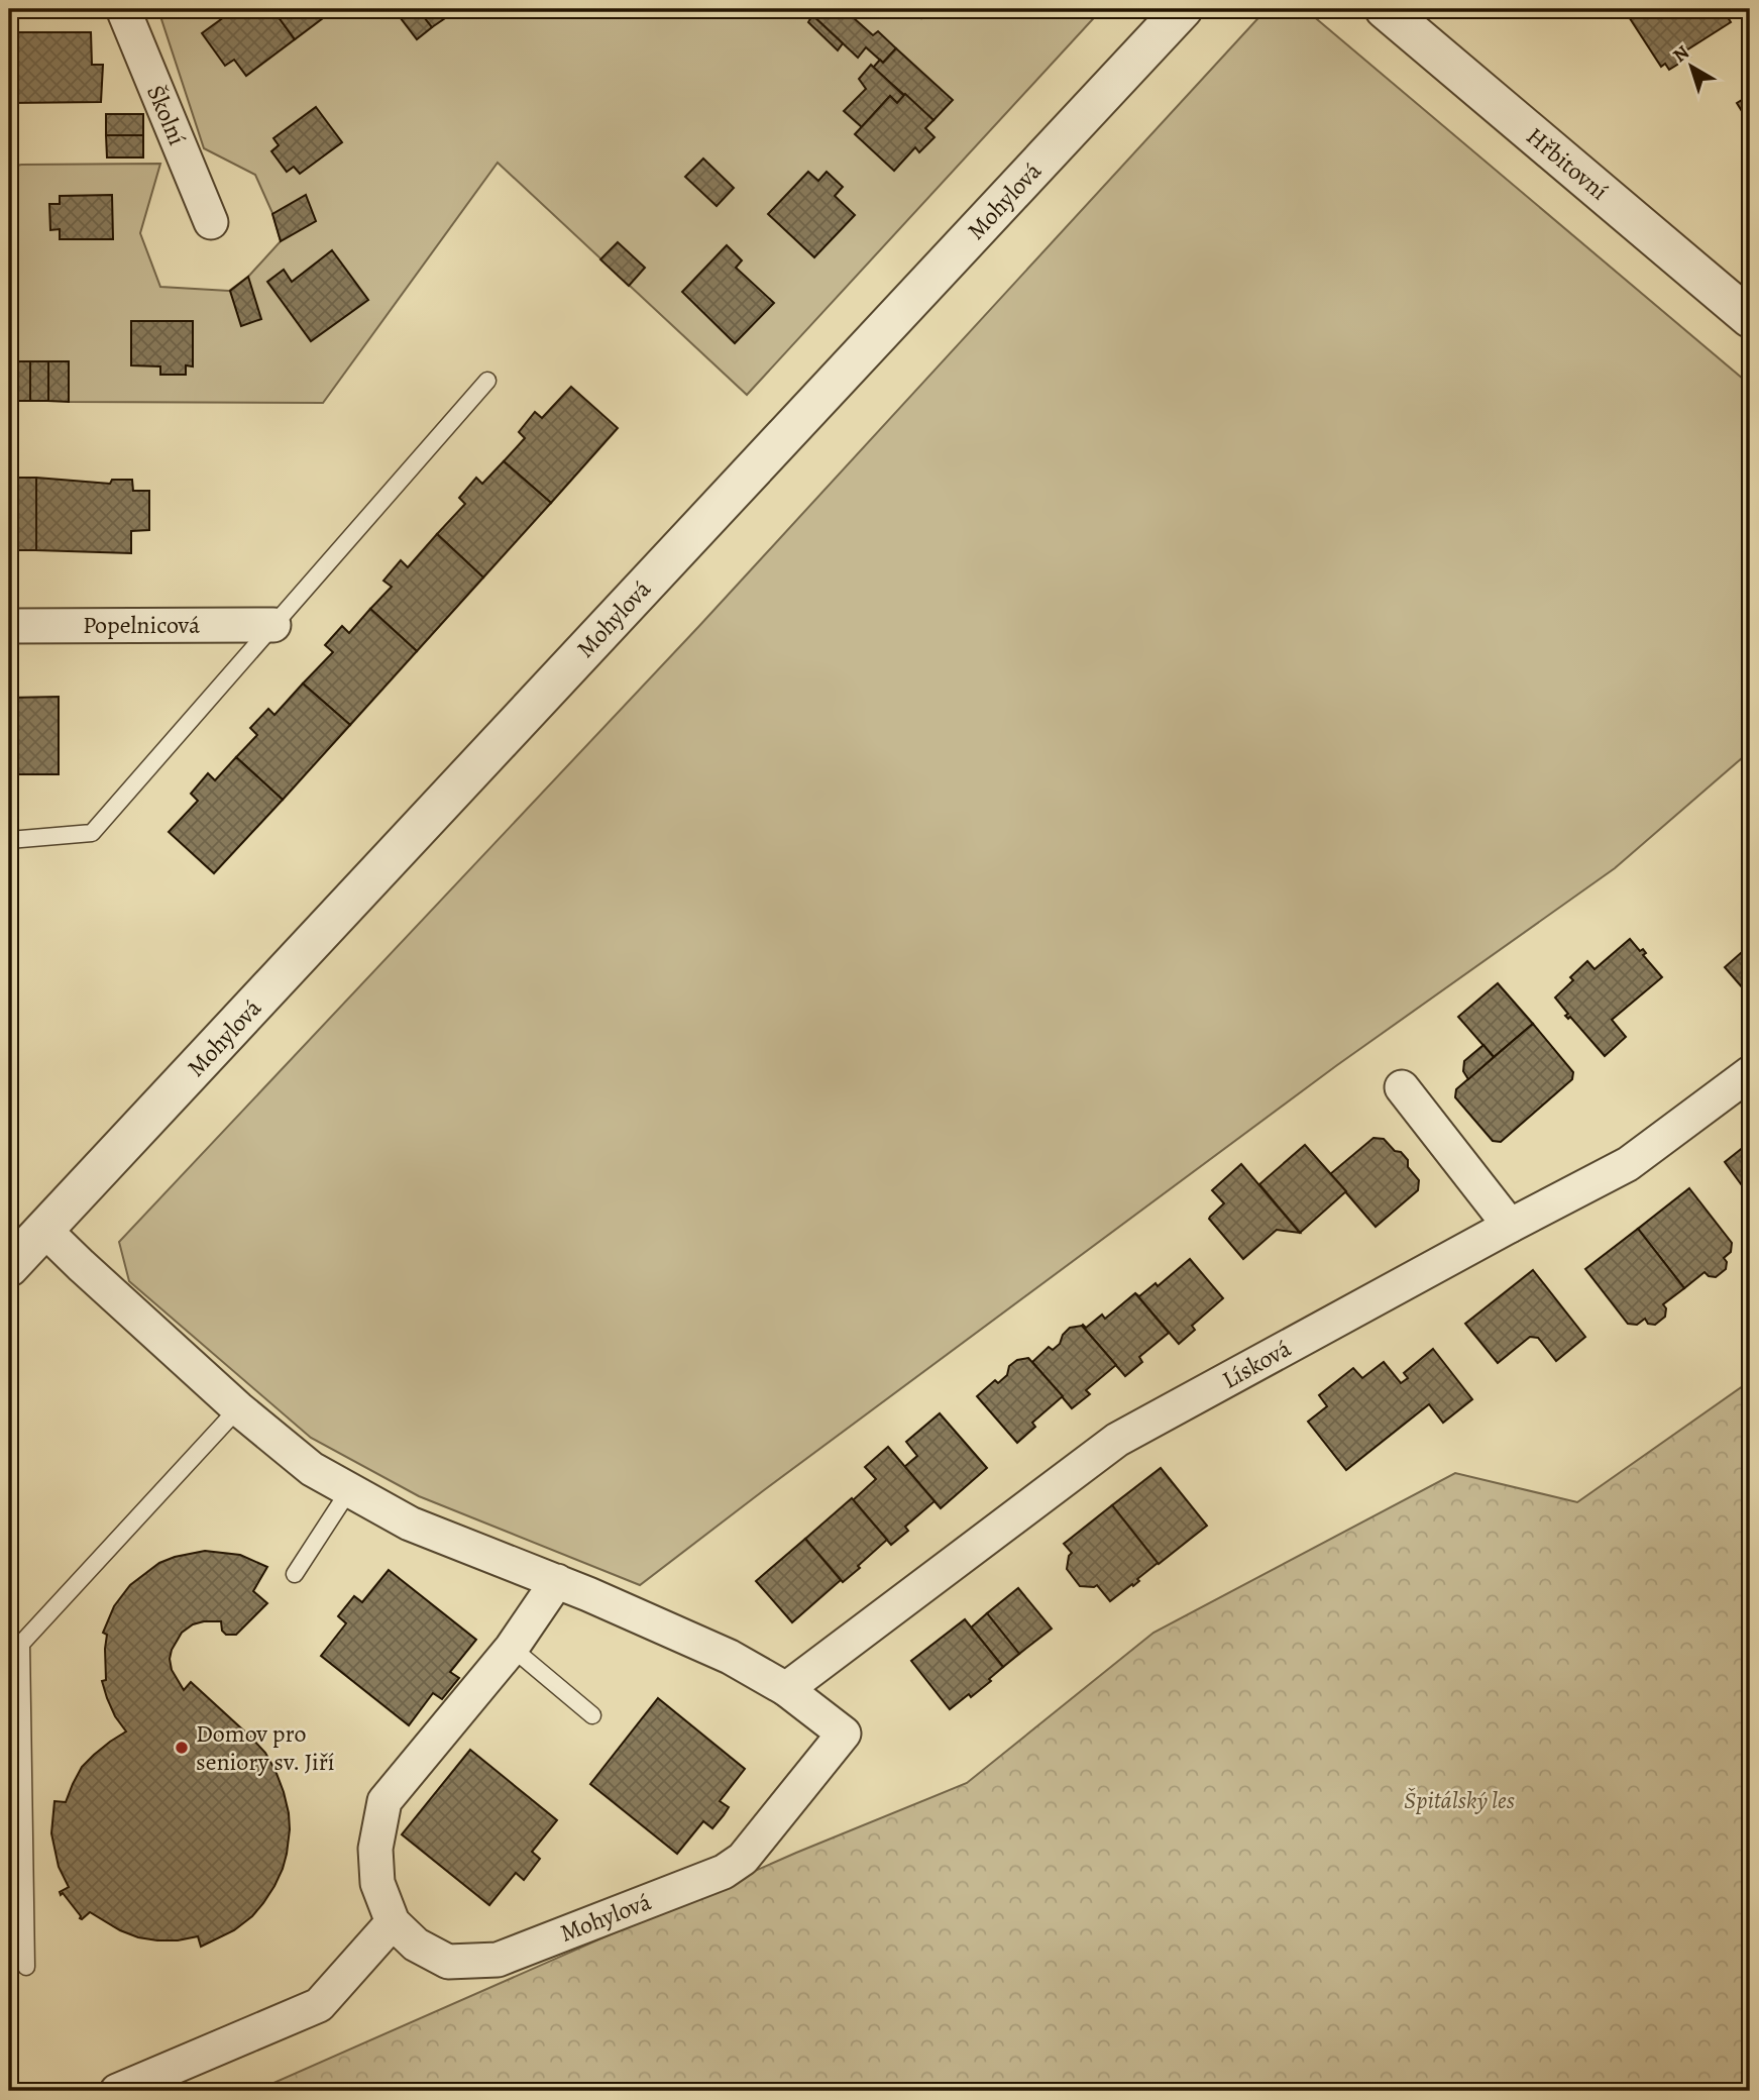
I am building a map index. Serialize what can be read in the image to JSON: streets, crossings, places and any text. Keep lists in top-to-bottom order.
{
  "streets": {
    "street": [
      "Školní",
      "Hřbitovní",
      "Mohylová",
      "Popelnicová",
      "Lísková"
    ]
  },
  "crossings": [
    ["Mohylová", "Lísková"]
  ],
  "parks": ["Špitálský les"],
  "places": ["Domov pro seniory sv. Jiří"],
  "north": "top left"
}
